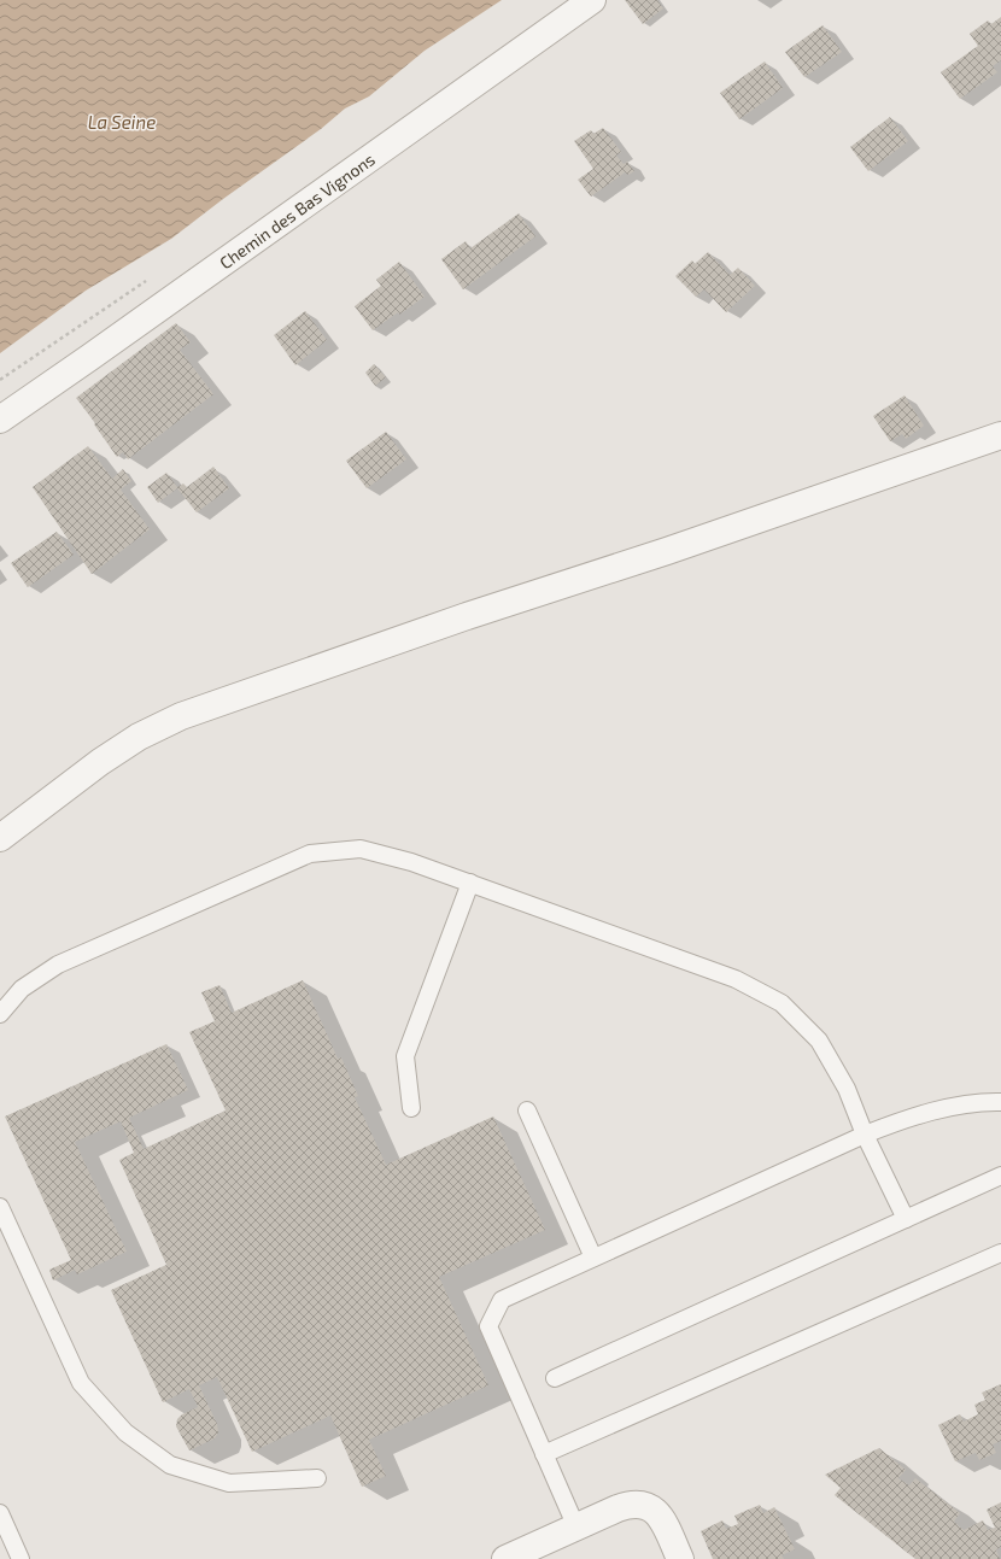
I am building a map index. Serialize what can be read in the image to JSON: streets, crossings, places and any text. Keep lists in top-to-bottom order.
{
  "streets": {
    "street": ["Chemin des Bas Vignons"]
  },
  "water": ["La Seine"]
}
